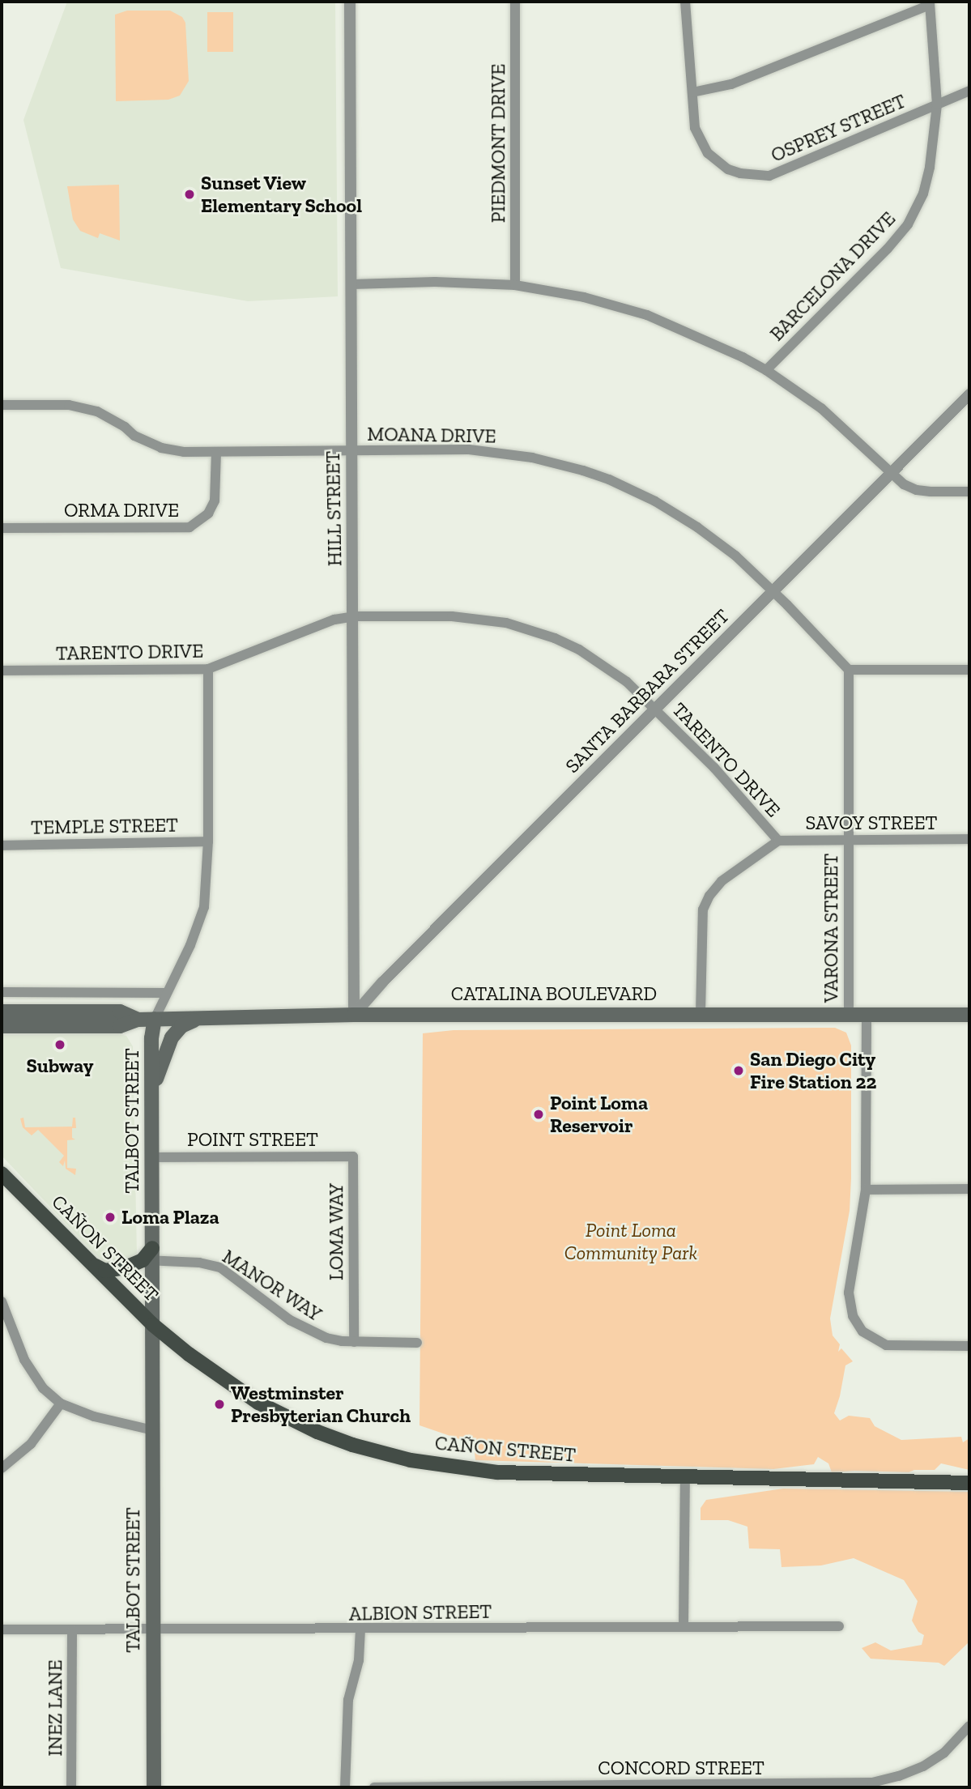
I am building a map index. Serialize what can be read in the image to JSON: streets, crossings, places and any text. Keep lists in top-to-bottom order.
{
  "streets": {
    "main road": ["CATALINA BOULEVARD", "TALBOT STREET", "CAÑON STREET"],
    "street": [
      "OSPREY STREET",
      "PIEDMONT DRIVE",
      "BARCELONA DRIVE",
      "MOANA DRIVE",
      "HILL STREET",
      "ORMA DRIVE",
      "TARENTO DRIVE",
      "SANTA BARBARA STREET",
      "SAVOY STREET",
      "TEMPLE STREET",
      "VARONA STREET",
      "POINT STREET",
      "LOMA WAY",
      "MANOR WAY",
      "ALBION STREET",
      "INEZ LANE",
      "CONCORD STREET"
    ]
  },
  "crossings": [
    ["OSPREY STREET", "BARCELONA DRIVE"],
    ["MOANA DRIVE", "HILL STREET"],
    ["MOANA DRIVE", "ORMA DRIVE"],
    ["MOANA DRIVE", "SANTA BARBARA STREET"],
    ["MOANA DRIVE", "VARONA STREET"],
    ["HILL STREET", "TARENTO DRIVE"],
    ["HILL STREET", "SANTA BARBARA STREET"],
    ["HILL STREET", "CATALINA BOULEVARD"],
    ["TARENTO DRIVE", "SANTA BARBARA STREET"],
    ["TARENTO DRIVE", "SAVOY STREET"],
    ["TARENTO DRIVE", "TALBOT STREET"],
    ["SANTA BARBARA STREET", "CATALINA BOULEVARD"],
    ["SAVOY STREET", "VARONA STREET"],
    ["SAVOY STREET", "CATALINA BOULEVARD"],
    ["TEMPLE STREET", "TALBOT STREET"],
    ["VARONA STREET", "CATALINA BOULEVARD"],
    ["CATALINA BOULEVARD", "TALBOT STREET"],
    ["TALBOT STREET", "POINT STREET"],
    ["TALBOT STREET", "CAÑON STREET"],
    ["TALBOT STREET", "MANOR WAY"],
    ["TALBOT STREET", "ALBION STREET"],
    ["POINT STREET", "LOMA WAY"],
    ["LOMA WAY", "MANOR WAY"],
    ["ALBION STREET", "INEZ LANE"]
  ],
  "parks": ["Point Loma Community Park"],
  "places": [
    "Sunset View Elementary School",
    "Subway",
    "San Diego City Fire Station 22",
    "Point Loma Reservoir",
    "Loma Plaza",
    "Westminster Presbyterian Church"
  ]
}
